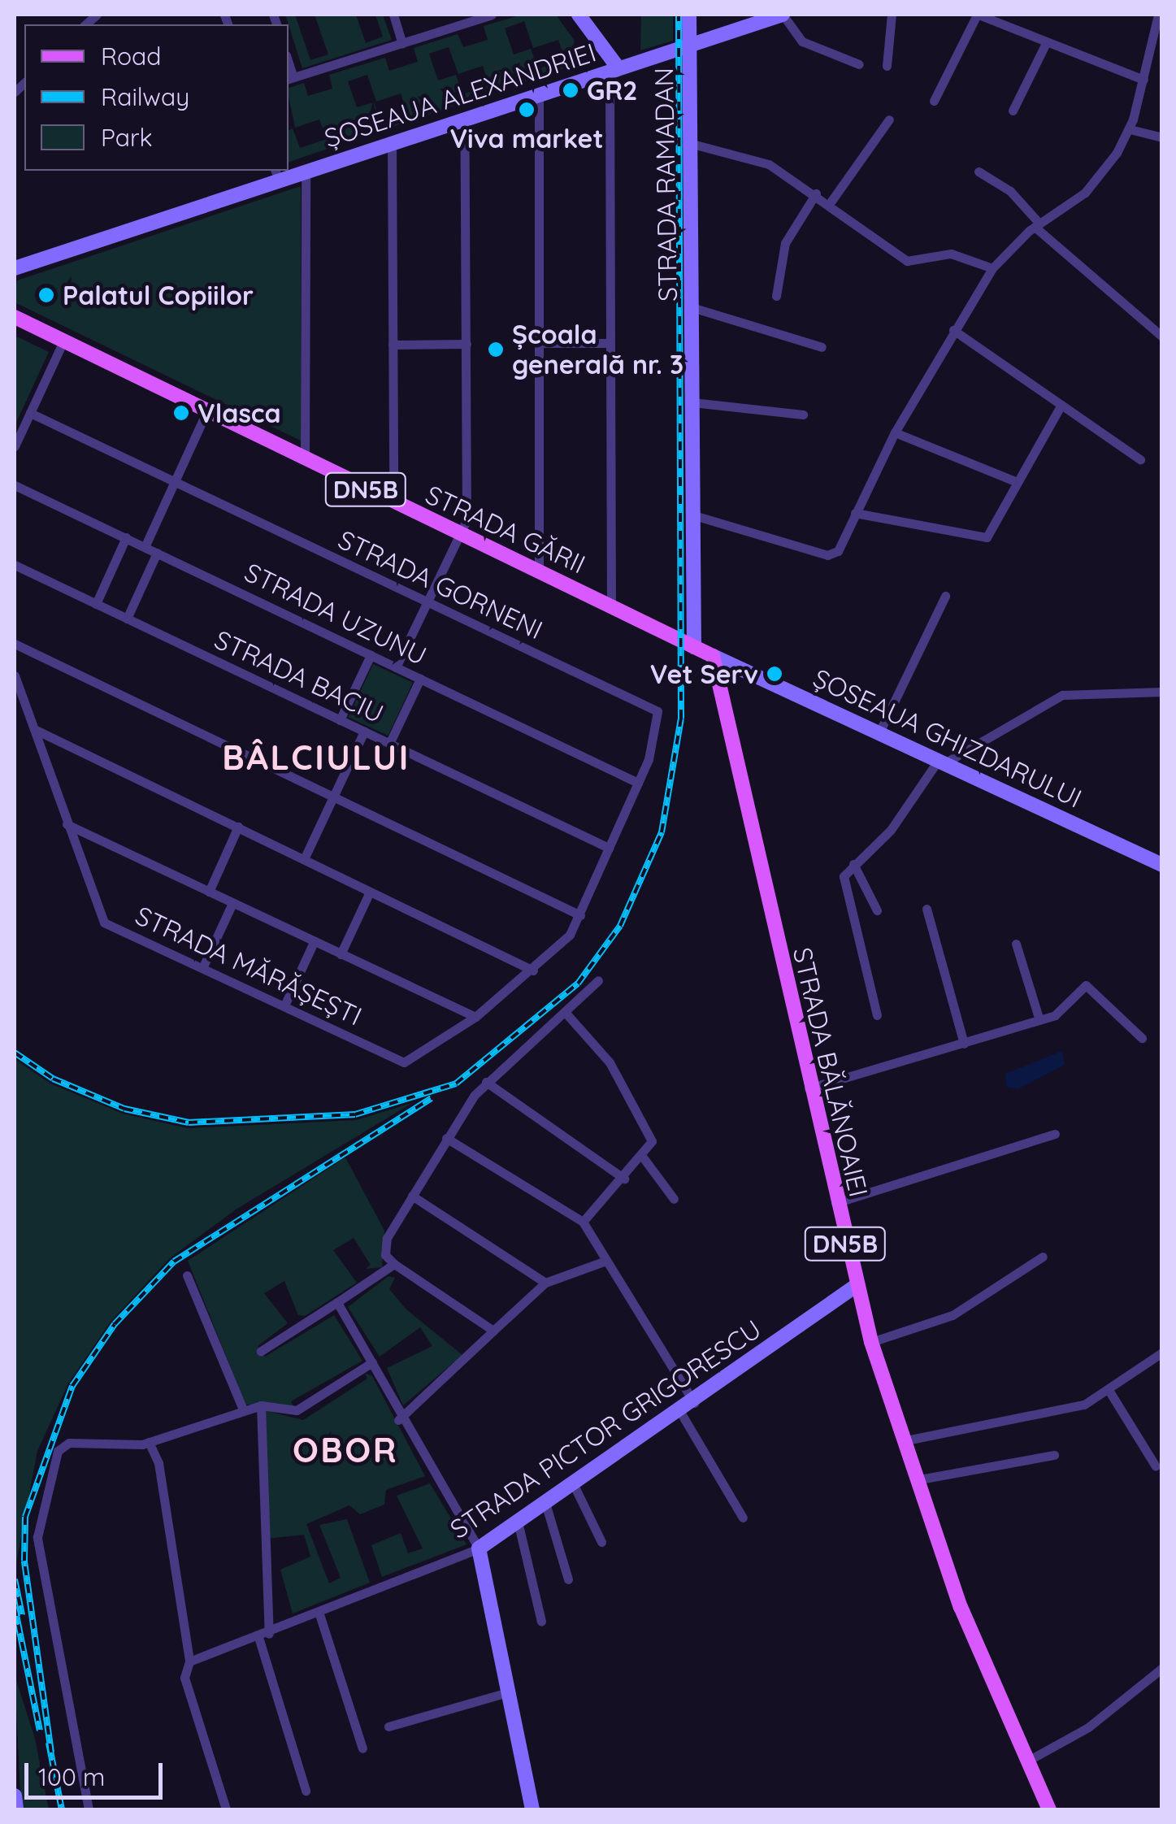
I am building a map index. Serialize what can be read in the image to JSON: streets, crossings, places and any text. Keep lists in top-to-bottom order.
{
  "streets": {
    "main road": ["DN5B", "STRADA GĂRII", "STRADA BĂLĂNOAIEI"],
    "street": [
      "ȘOSEAUA ALEXANDRIEI",
      "STRADA RAMADAN",
      "STRADA GORNENI",
      "STRADA UZUNU",
      "STRADA BACIU",
      "ȘOSEAUA GHIZDARULUI",
      "STRADA MĂRĂȘEȘTI",
      "STRADA PICTOR GRIGORESCU"
    ]
  },
  "crossings": [
    ["ȘOSEAUA ALEXANDRIEI", "STRADA RAMADAN"],
    ["STRADA RAMADAN", "STRADA GĂRII"],
    ["STRADA GĂRII", "ȘOSEAUA GHIZDARULUI"],
    ["STRADA GĂRII", "STRADA BĂLĂNOAIEI"],
    ["STRADA GORNENI", "STRADA UZUNU"],
    ["ȘOSEAUA GHIZDARULUI", "STRADA BĂLĂNOAIEI"],
    ["STRADA BĂLĂNOAIEI", "STRADA PICTOR GRIGORESCU"]
  ],
  "districts": ["BÂLCIULUI", "OBOR"],
  "places": [
    "GR2",
    "Viva market",
    "Palatul Copiilor",
    "Școala generală nr. 3",
    "Vlasca",
    "Vet Serv"
  ],
  "legend": ["Road", "Railway", "Park"],
  "scale_bar": "100 m"
}
